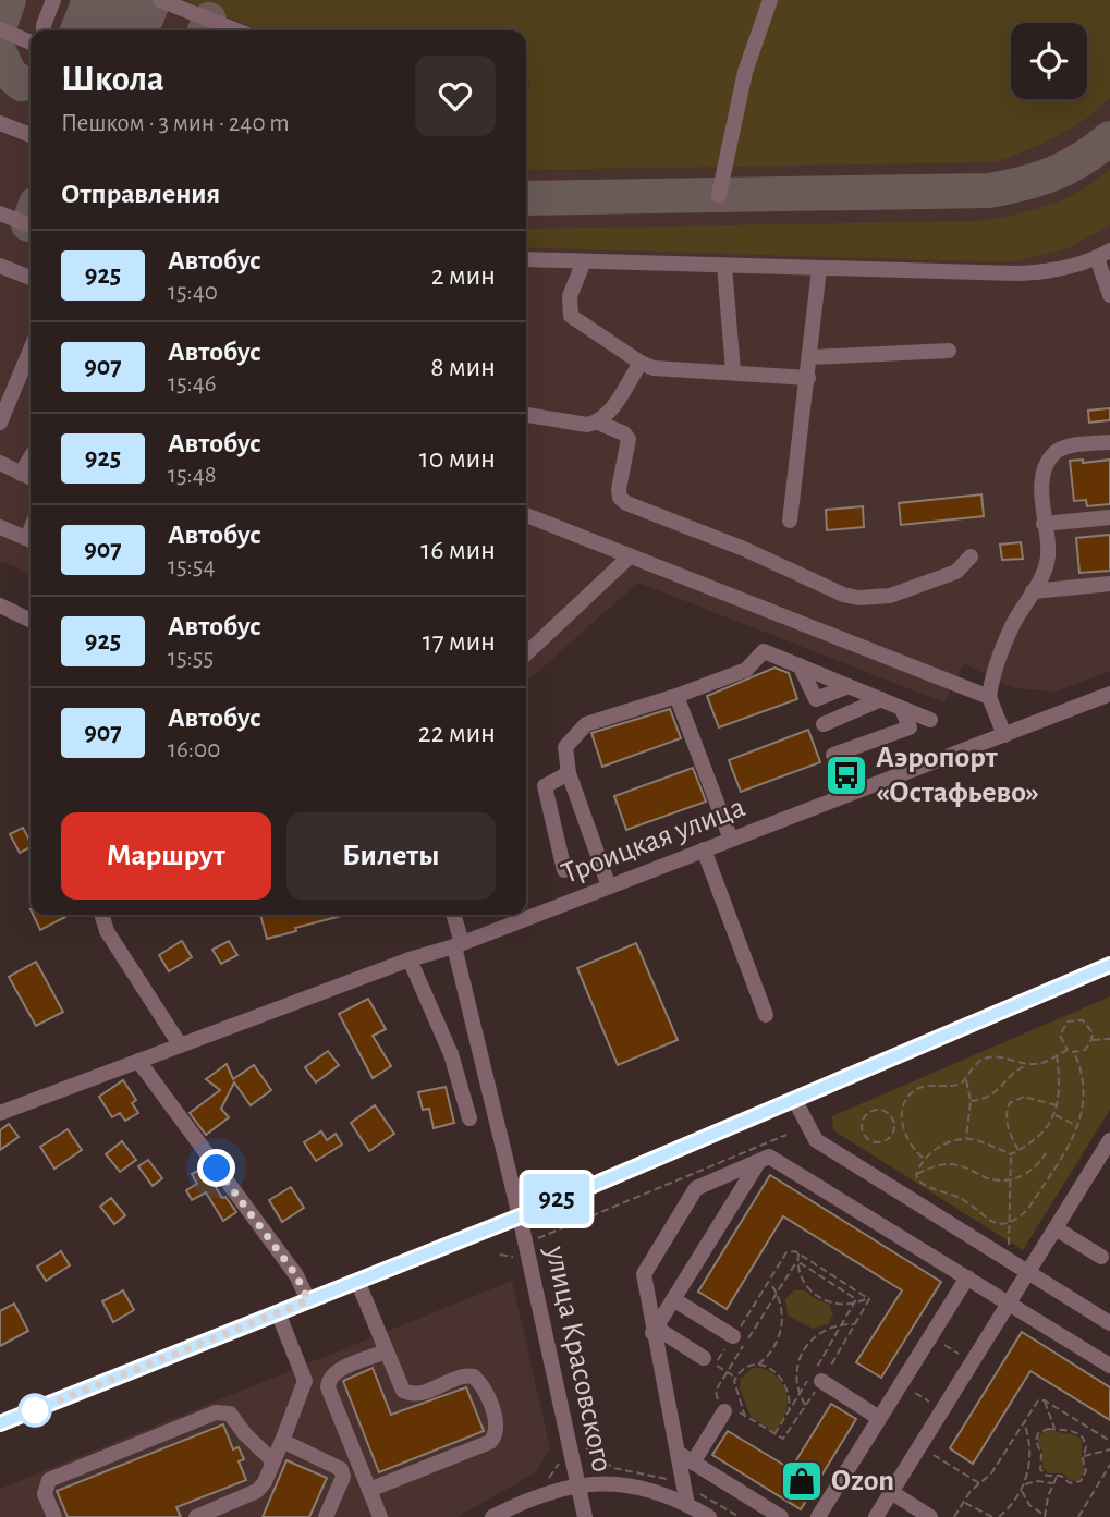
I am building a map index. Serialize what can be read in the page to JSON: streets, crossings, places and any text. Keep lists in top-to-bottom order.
{
  "streets": {
    "street": ["Троицкая улица", "улица Красовского"]
  },
  "crossings": [
    ["Троицкая улица", "улица Красовского"]
  ],
  "places": {
    "bus stop": ["Аэропорт «Остафьево»"],
    "shop": ["Ozon"]
  },
  "lines": ["bus line 925"],
  "page": {
    "on_map": "925",
    "heading": [
      ["Школа", "Пешком · 3 мин · 240 m"],
      "Отправления"
    ],
    "list": [
      {
        "mark": "925",
        "name": "Автобус",
        "note": "15:40",
        "value": "2 мин"
      },
      {
        "mark": "907",
        "name": "Автобус",
        "note": "15:46",
        "value": "8 мин"
      },
      {
        "mark": "925",
        "name": "Автобус",
        "note": "15:48",
        "value": "10 мин"
      },
      {
        "mark": "907",
        "name": "Автобус",
        "note": "15:54",
        "value": "16 мин"
      },
      {
        "mark": "925",
        "name": "Автобус",
        "note": "15:55",
        "value": "17 мин"
      },
      {
        "mark": "907",
        "name": "Автобус",
        "note": "16:00",
        "value": "22 мин"
      }
    ],
    "buttons": ["Маршрут", "Билеты"]
  }
}
